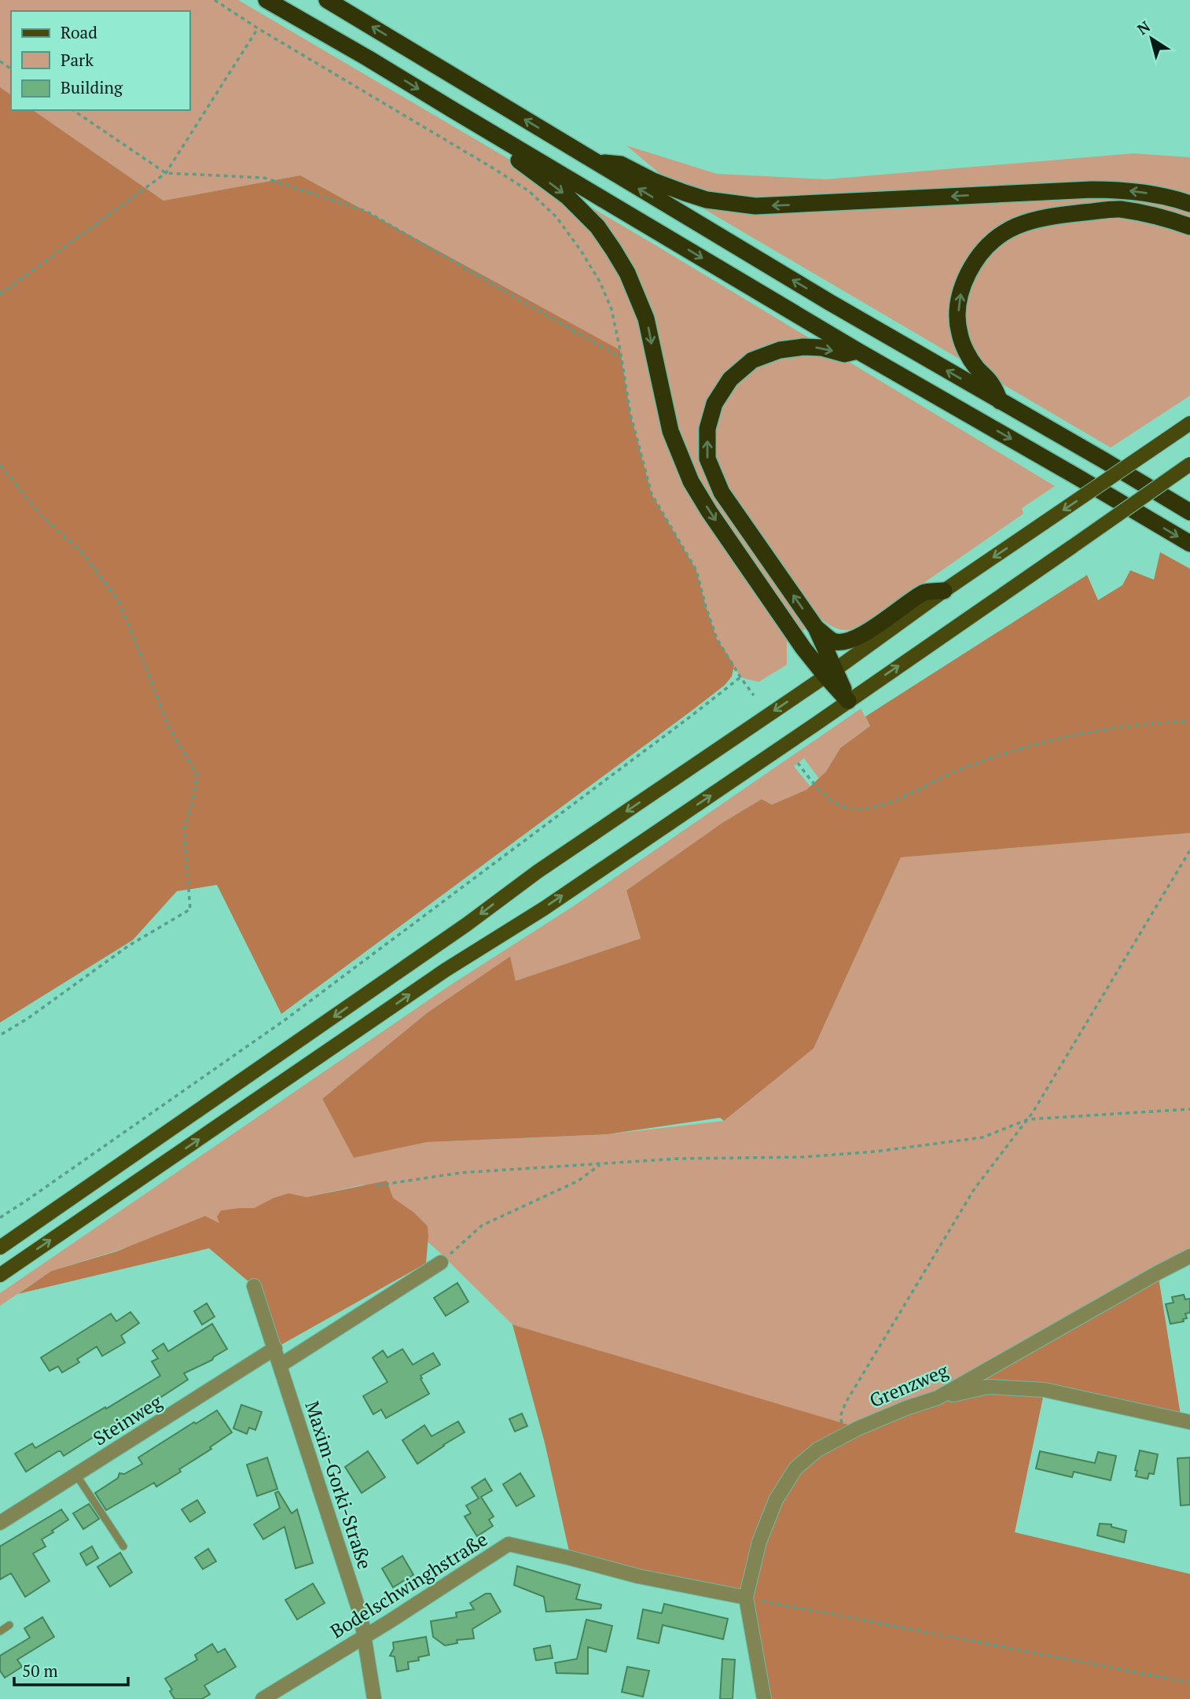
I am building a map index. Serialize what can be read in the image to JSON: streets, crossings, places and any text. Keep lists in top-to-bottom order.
{
  "streets": {
    "street": [
      "Grenzweg",
      "Steinweg",
      "Maxim-Gorki-Straße",
      "Bodelschwinghstraße"
    ]
  },
  "crossings": [
    ["Grenzweg", "Bodelschwinghstraße"],
    ["Steinweg", "Maxim-Gorki-Straße"],
    ["Maxim-Gorki-Straße", "Bodelschwinghstraße"]
  ],
  "legend": ["Road", "Park", "Building"],
  "scale_bar": "50 m",
  "north": "top left"
}
